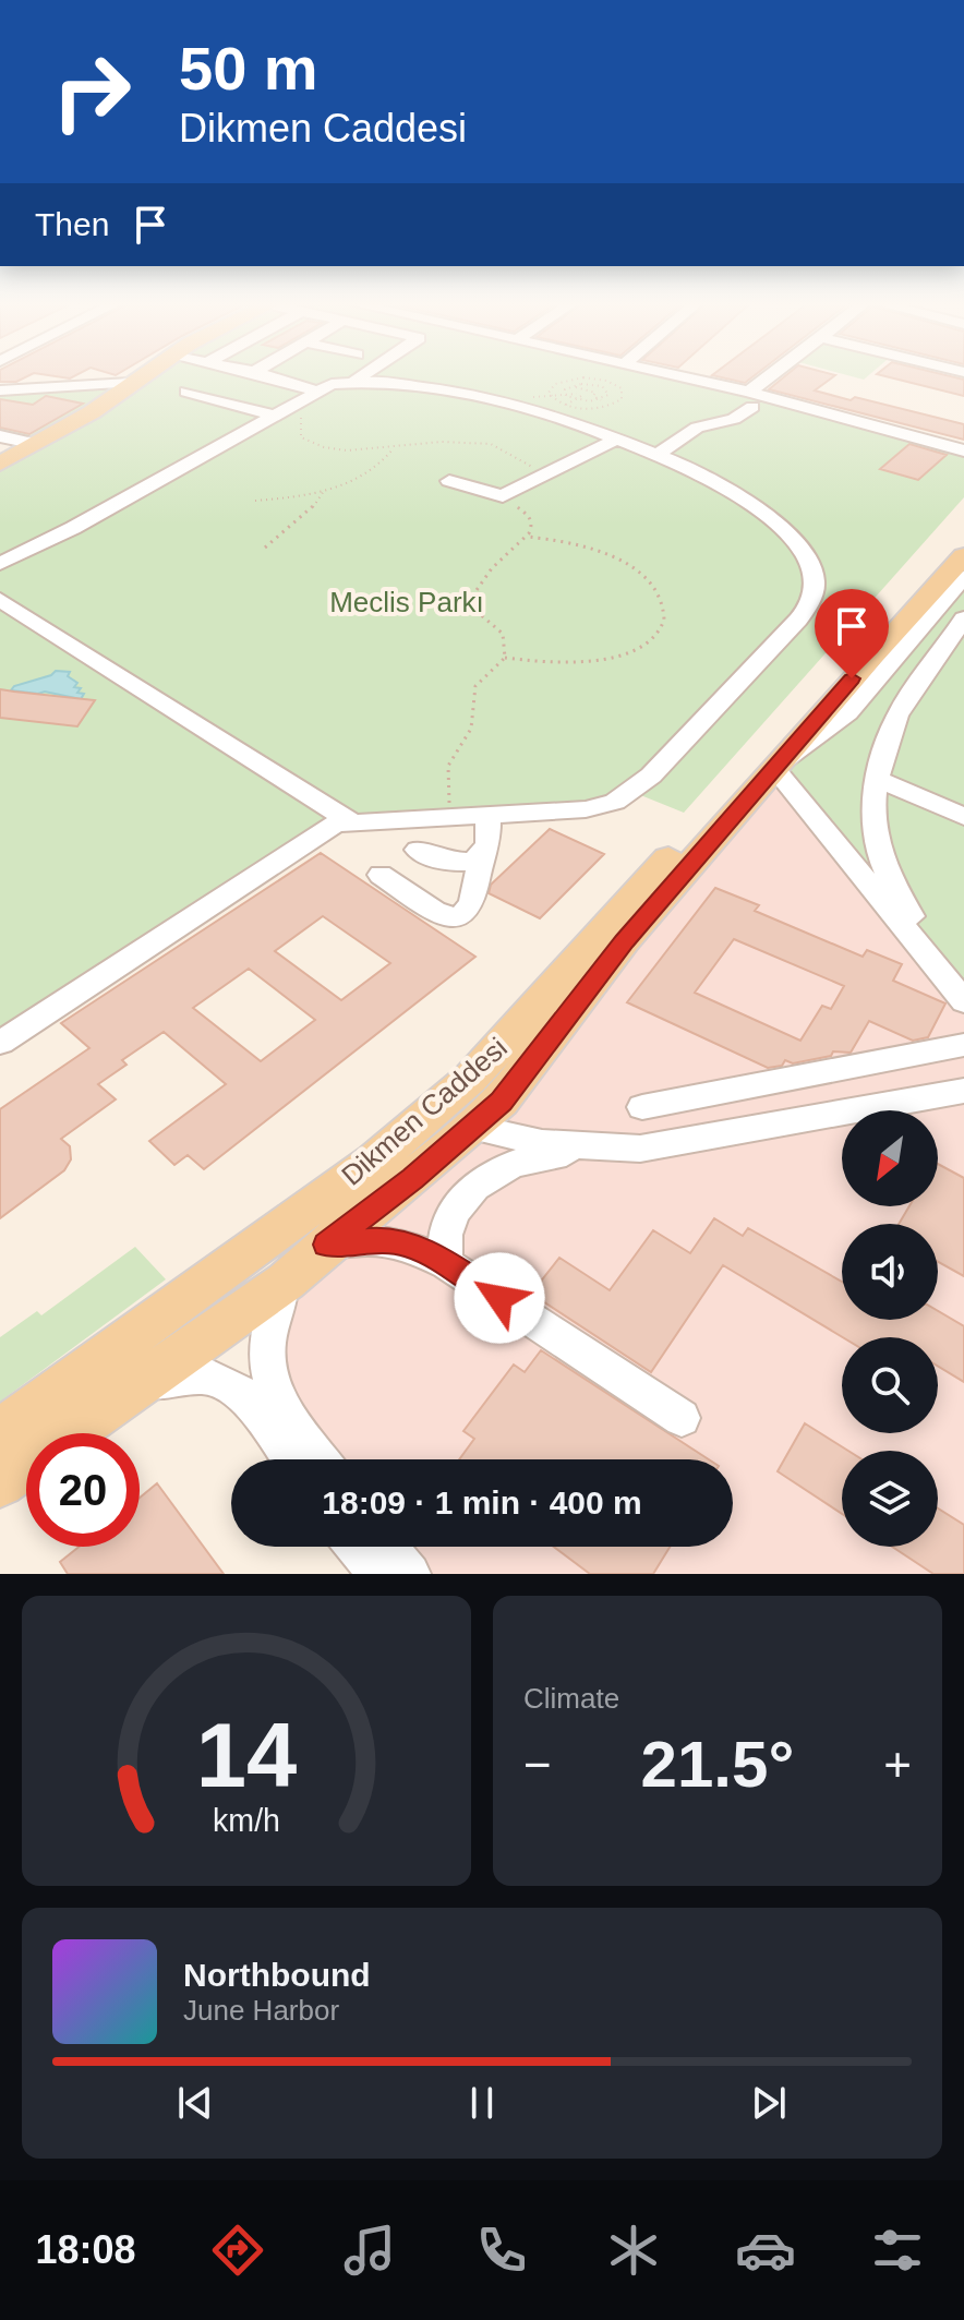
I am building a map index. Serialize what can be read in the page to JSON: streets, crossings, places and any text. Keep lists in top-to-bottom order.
{
  "streets": {
    "main road": ["Dikmen Caddesi"]
  },
  "parks": ["Meclis Parkı"],
  "north": "bottom left",
  "page": {
    "turn": ["50 m", "Dikmen Caddesi"],
    "then": "Then",
    "limit": "20",
    "trip": "18:09 · 1 min · 400 m",
    "tile": "Climate",
    "heat": ["−", "21.5°", "+"],
    "song": ["Northbound", "June Harbor"],
    "tabs": "18:08",
    "gauge": ["14", "km/h"]
  }
}
